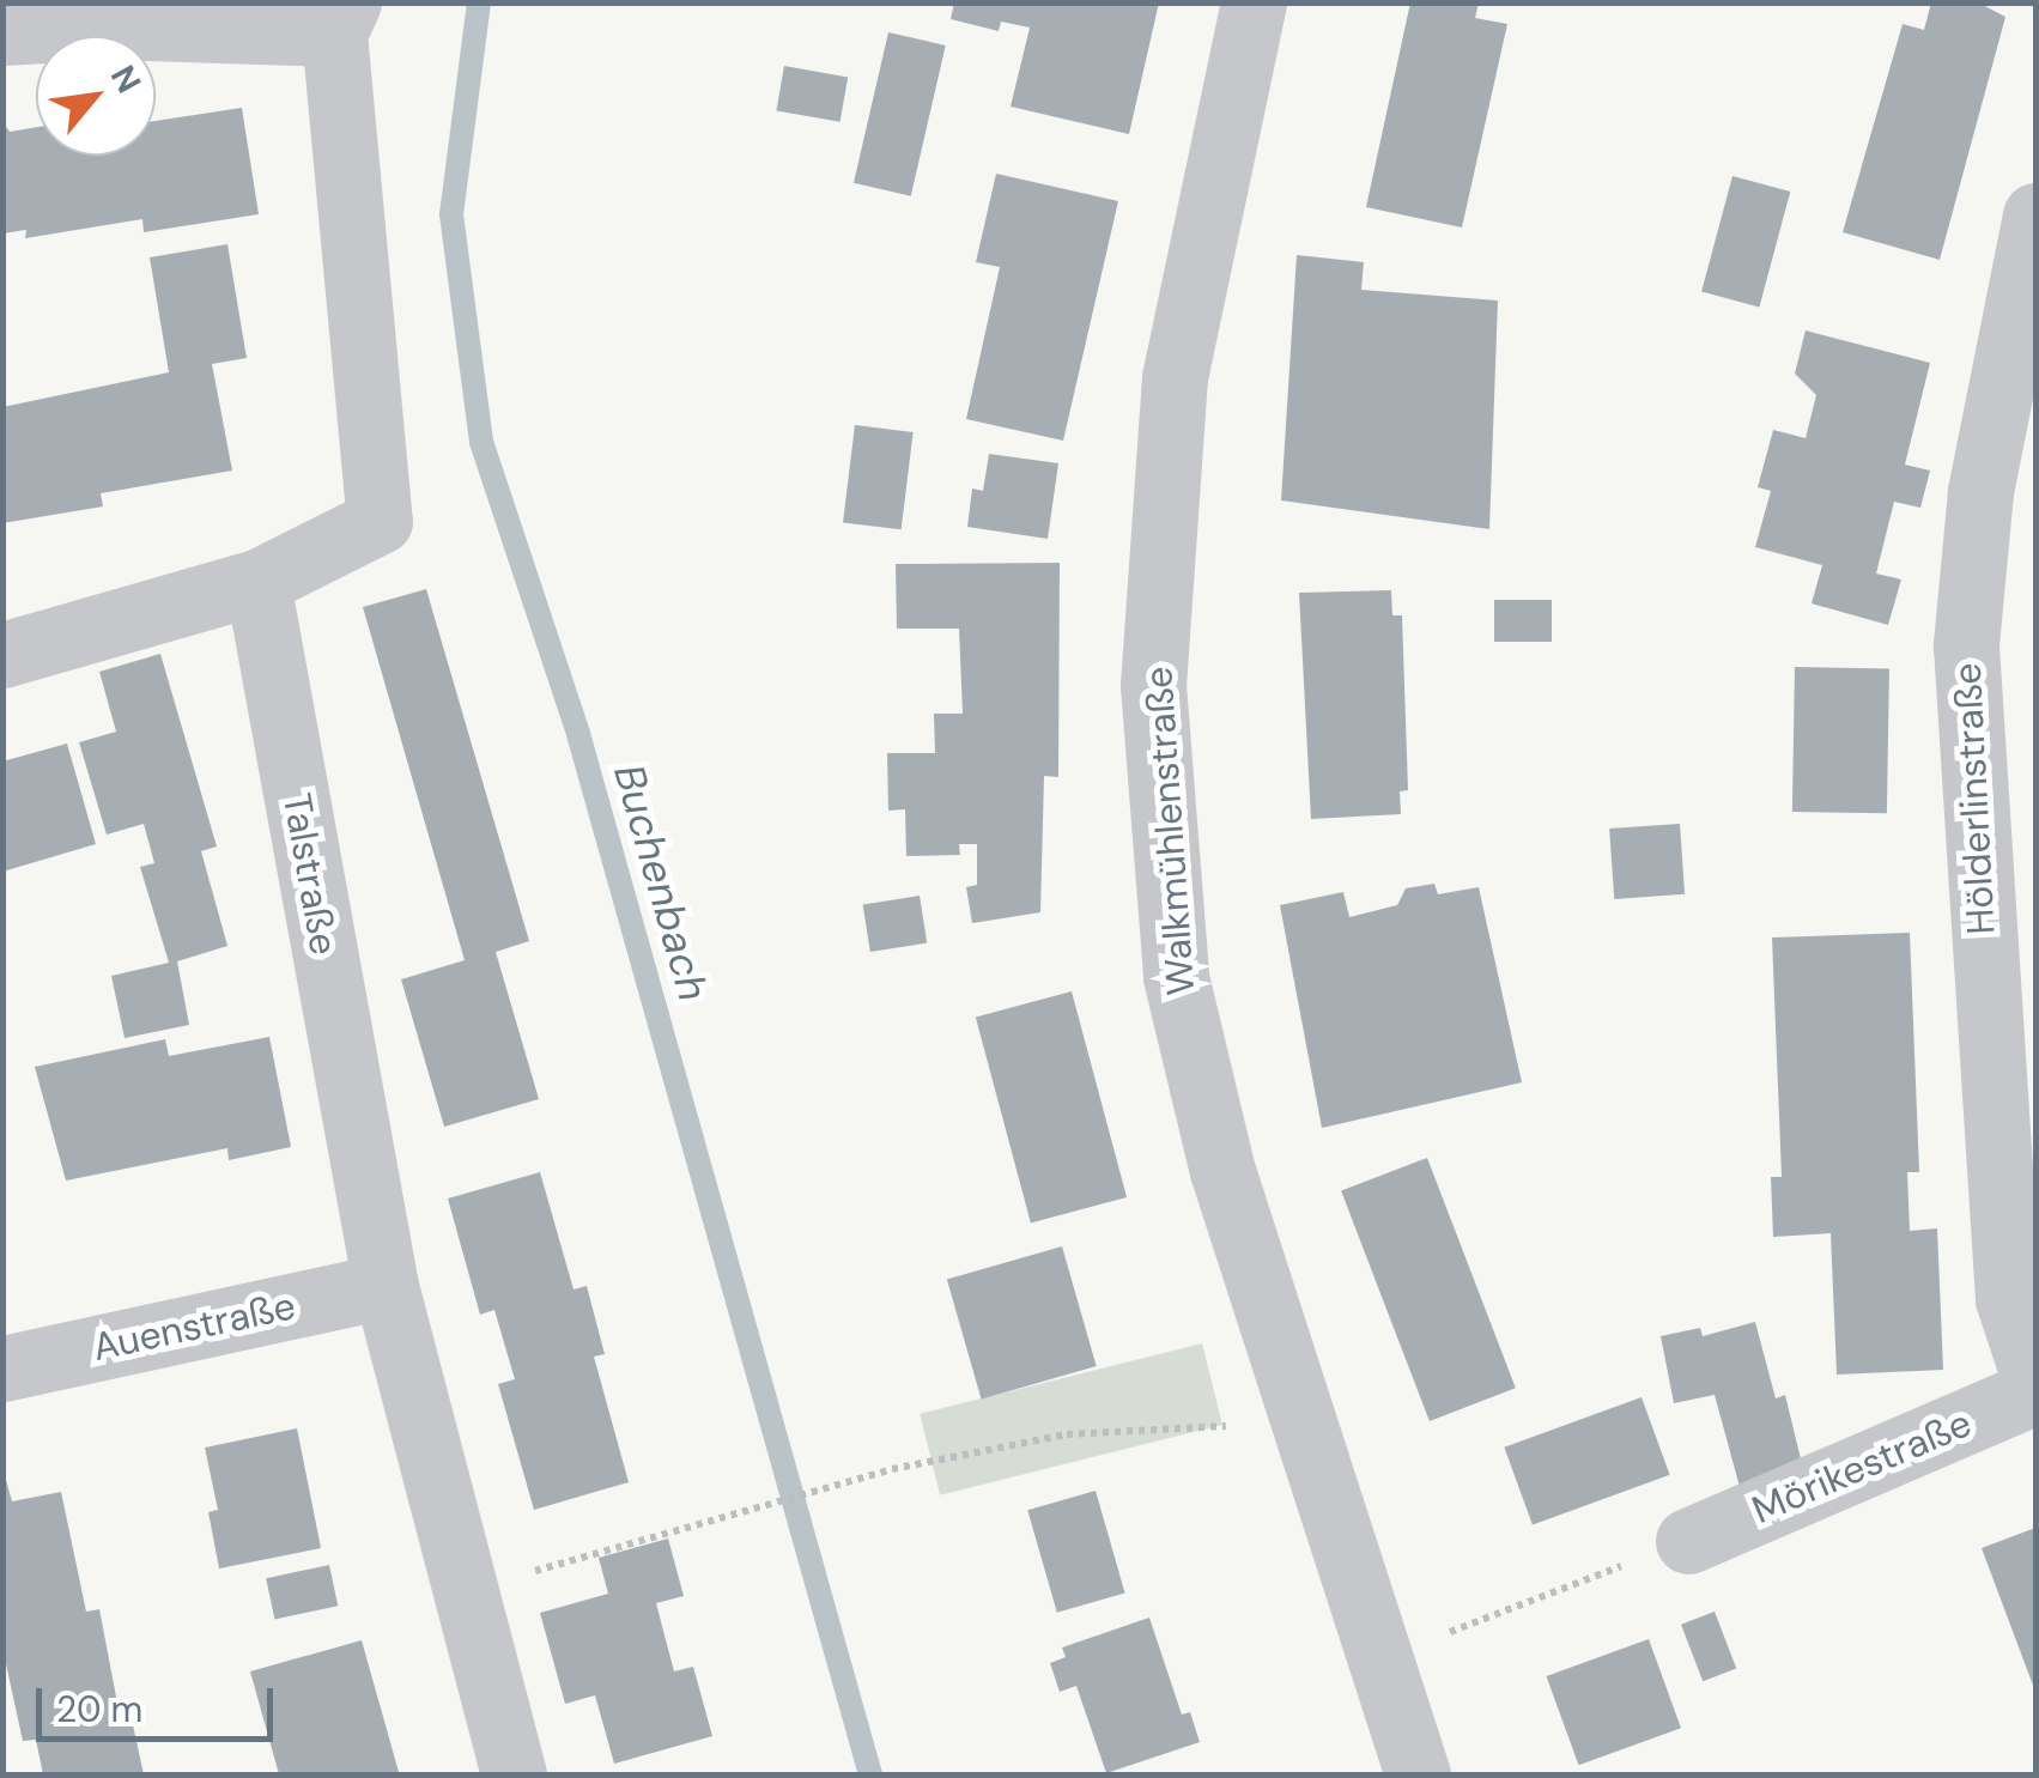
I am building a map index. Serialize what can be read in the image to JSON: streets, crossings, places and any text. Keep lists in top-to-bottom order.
{
  "streets": {
    "street": [
      "Hölderlinstraße",
      "Walkmühlenstraße",
      "Talstraße",
      "Auenstraße",
      "Mörikestraße"
    ]
  },
  "crossings": [
    ["Hölderlinstraße", "Mörikestraße"],
    ["Talstraße", "Auenstraße"]
  ],
  "water": ["Buchenbach"],
  "scale_bar": "20 m",
  "north": "top right"
}
